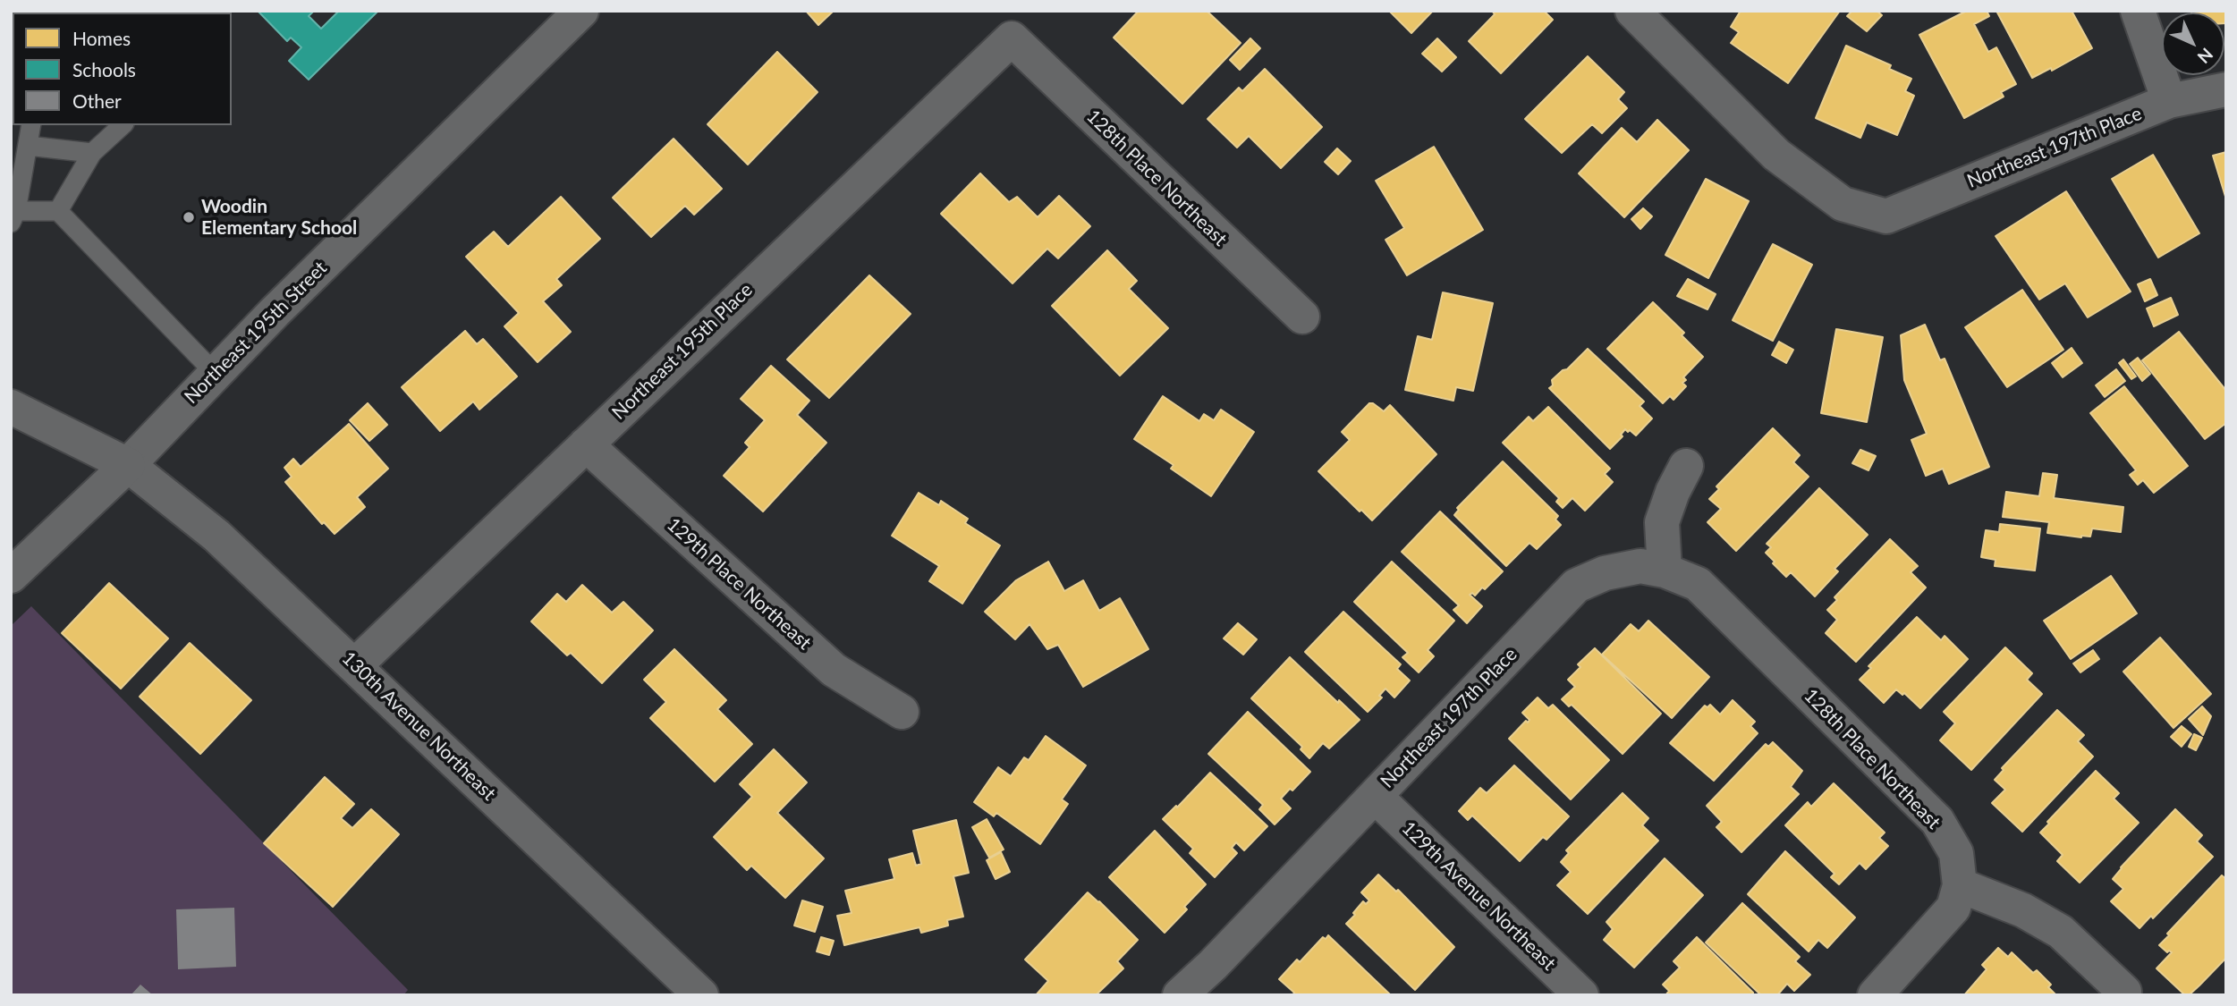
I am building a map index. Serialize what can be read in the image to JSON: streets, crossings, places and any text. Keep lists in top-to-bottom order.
{
  "streets": {
    "street": [
      "Northeast 197th Place",
      "128th Place Northeast",
      "Northeast 195th Street",
      "Northeast 195th Place",
      "129th Place Northeast",
      "130th Avenue Northeast",
      "129th Avenue Northeast"
    ]
  },
  "crossings": [
    ["Northeast 197th Place", "128th Place Northeast"],
    ["Northeast 197th Place", "129th Avenue Northeast"],
    ["128th Place Northeast", "Northeast 195th Place"],
    ["Northeast 195th Street", "130th Avenue Northeast"],
    ["Northeast 195th Place", "129th Place Northeast"],
    ["Northeast 195th Place", "130th Avenue Northeast"]
  ],
  "places": ["Woodin Elementary School"],
  "legend": ["Homes", "Schools", "Other"],
  "north": "bottom right"
}
